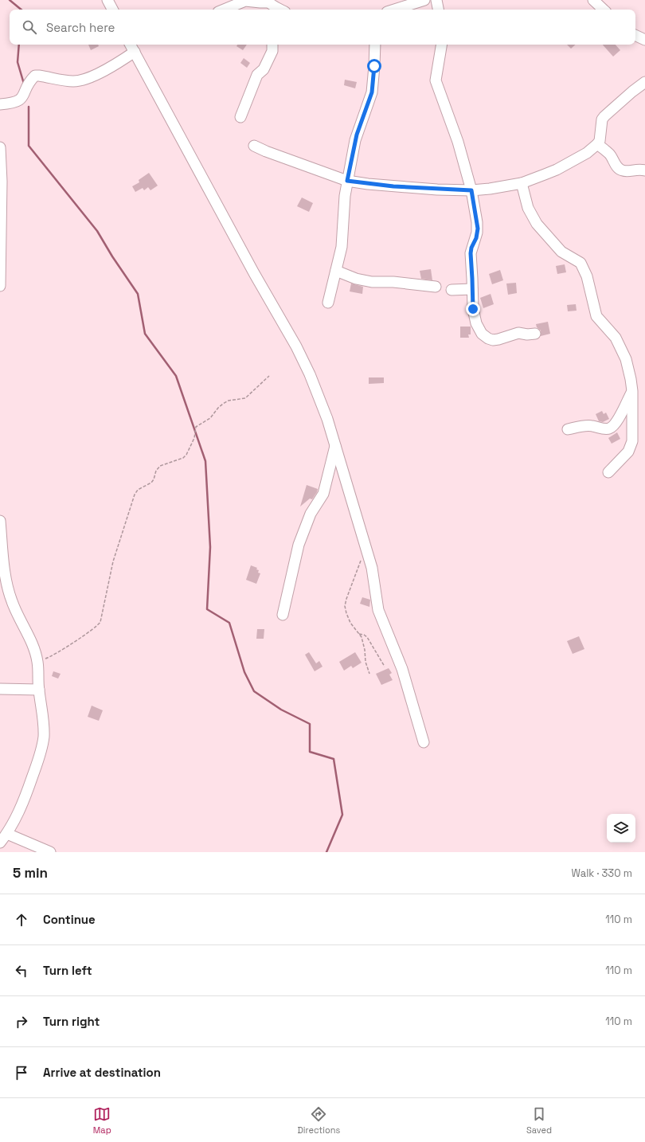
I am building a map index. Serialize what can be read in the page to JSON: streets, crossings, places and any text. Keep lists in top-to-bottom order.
{
  "page": {
    "search": "Search here",
    "heading": ["5 min", "Walk · 330 m"],
    "list": [
      ["Continue", "110 m"],
      ["Turn left", "110 m"],
      ["Turn right", "110 m"],
      "Arrive at destination"
    ],
    "nav": ["Map", "Directions", "Saved"]
  }
}
